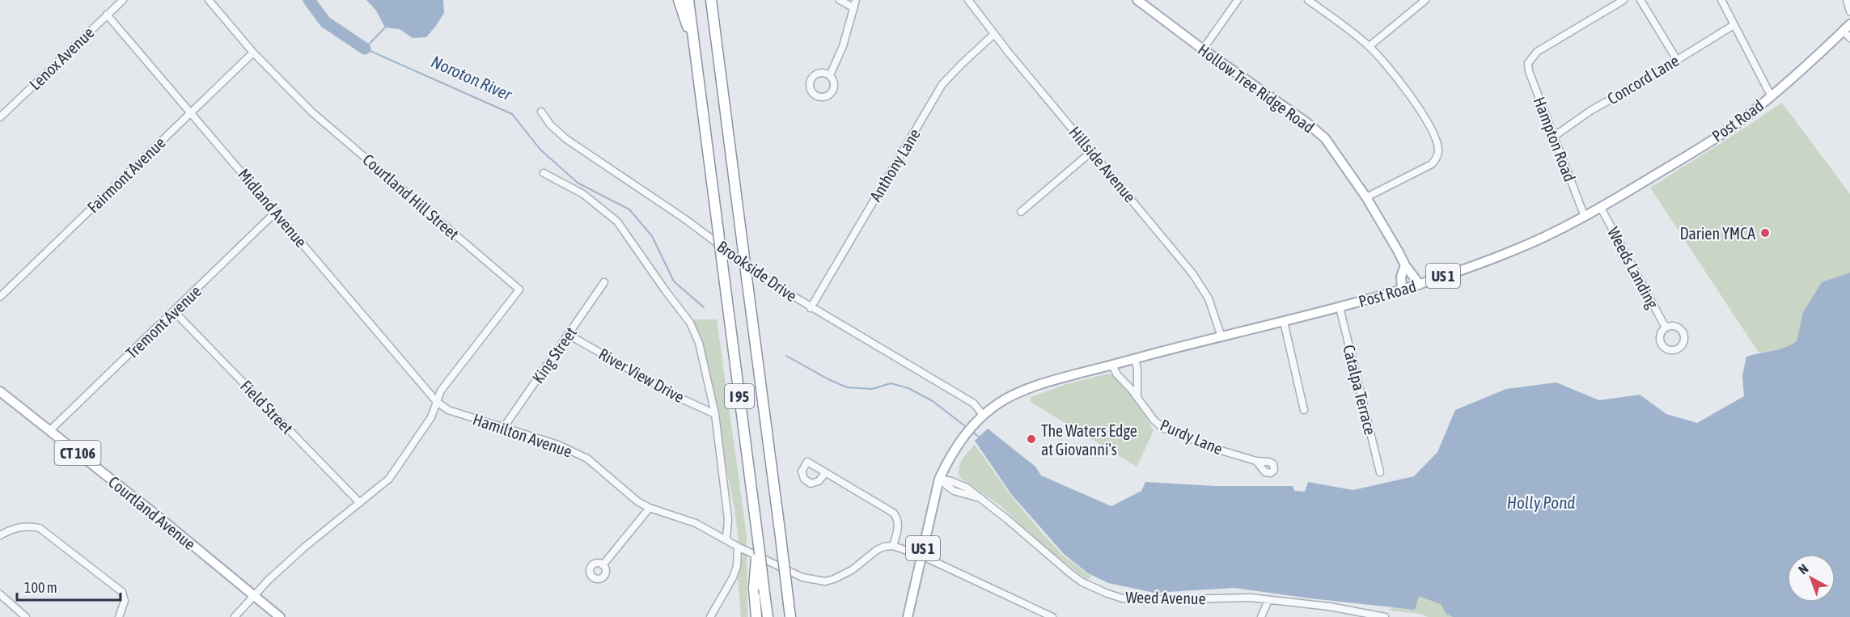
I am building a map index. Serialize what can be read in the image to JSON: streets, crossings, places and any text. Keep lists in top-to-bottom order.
{
  "streets": {
    "highway": ["I 95"],
    "main road": [
      "Hollow Tree Ridge Road",
      "Post Road",
      "US 1",
      "CT 106",
      "Courtland Avenue"
    ],
    "street": [
      "Lenox Avenue",
      "Concord Lane",
      "Hampton Road",
      "Hillside Avenue",
      "Anthony Lane",
      "Fairmont Avenue",
      "Courtland Hill Street",
      "Midland Avenue",
      "Weeds Landing",
      "Brookside Drive",
      "Tremont Avenue",
      "King Street",
      "River View Drive",
      "Catalpa Terrace",
      "Field Street",
      "Hamilton Avenue",
      "Purdy Lane",
      "Weed Avenue"
    ]
  },
  "crossings": [
    ["Lenox Avenue", "Midland Avenue"],
    ["Concord Lane", "Hampton Road"],
    ["Hollow Tree Ridge Road", "Post Road"],
    ["Post Road", "Hampton Road"],
    ["Post Road", "Hillside Avenue"],
    ["Post Road", "Weeds Landing"],
    ["Post Road", "Brookside Drive"],
    ["Post Road", "US 1"],
    ["Post Road", "Catalpa Terrace"],
    ["Post Road", "Purdy Lane"],
    ["Hillside Avenue", "Anthony Lane"],
    ["Anthony Lane", "Brookside Drive"],
    ["Fairmont Avenue", "Courtland Hill Street"],
    ["Fairmont Avenue", "Midland Avenue"],
    ["Courtland Hill Street", "Midland Avenue"],
    ["Courtland Hill Street", "Hamilton Avenue"],
    ["Midland Avenue", "Tremont Avenue"],
    ["Midland Avenue", "Hamilton Avenue"],
    ["Brookside Drive", "US 1"],
    ["US 1", "Weed Avenue"],
    ["Tremont Avenue", "Field Street"],
    ["Tremont Avenue", "Courtland Avenue"],
    ["King Street", "River View Drive"],
    ["King Street", "Hamilton Avenue"]
  ],
  "water": ["Noroton River", "Holly Pond"],
  "places": ["Darien YMCA", "The Waters Edge at Giovanni's"],
  "scale_bar": "100 m",
  "north": "top left"
}
